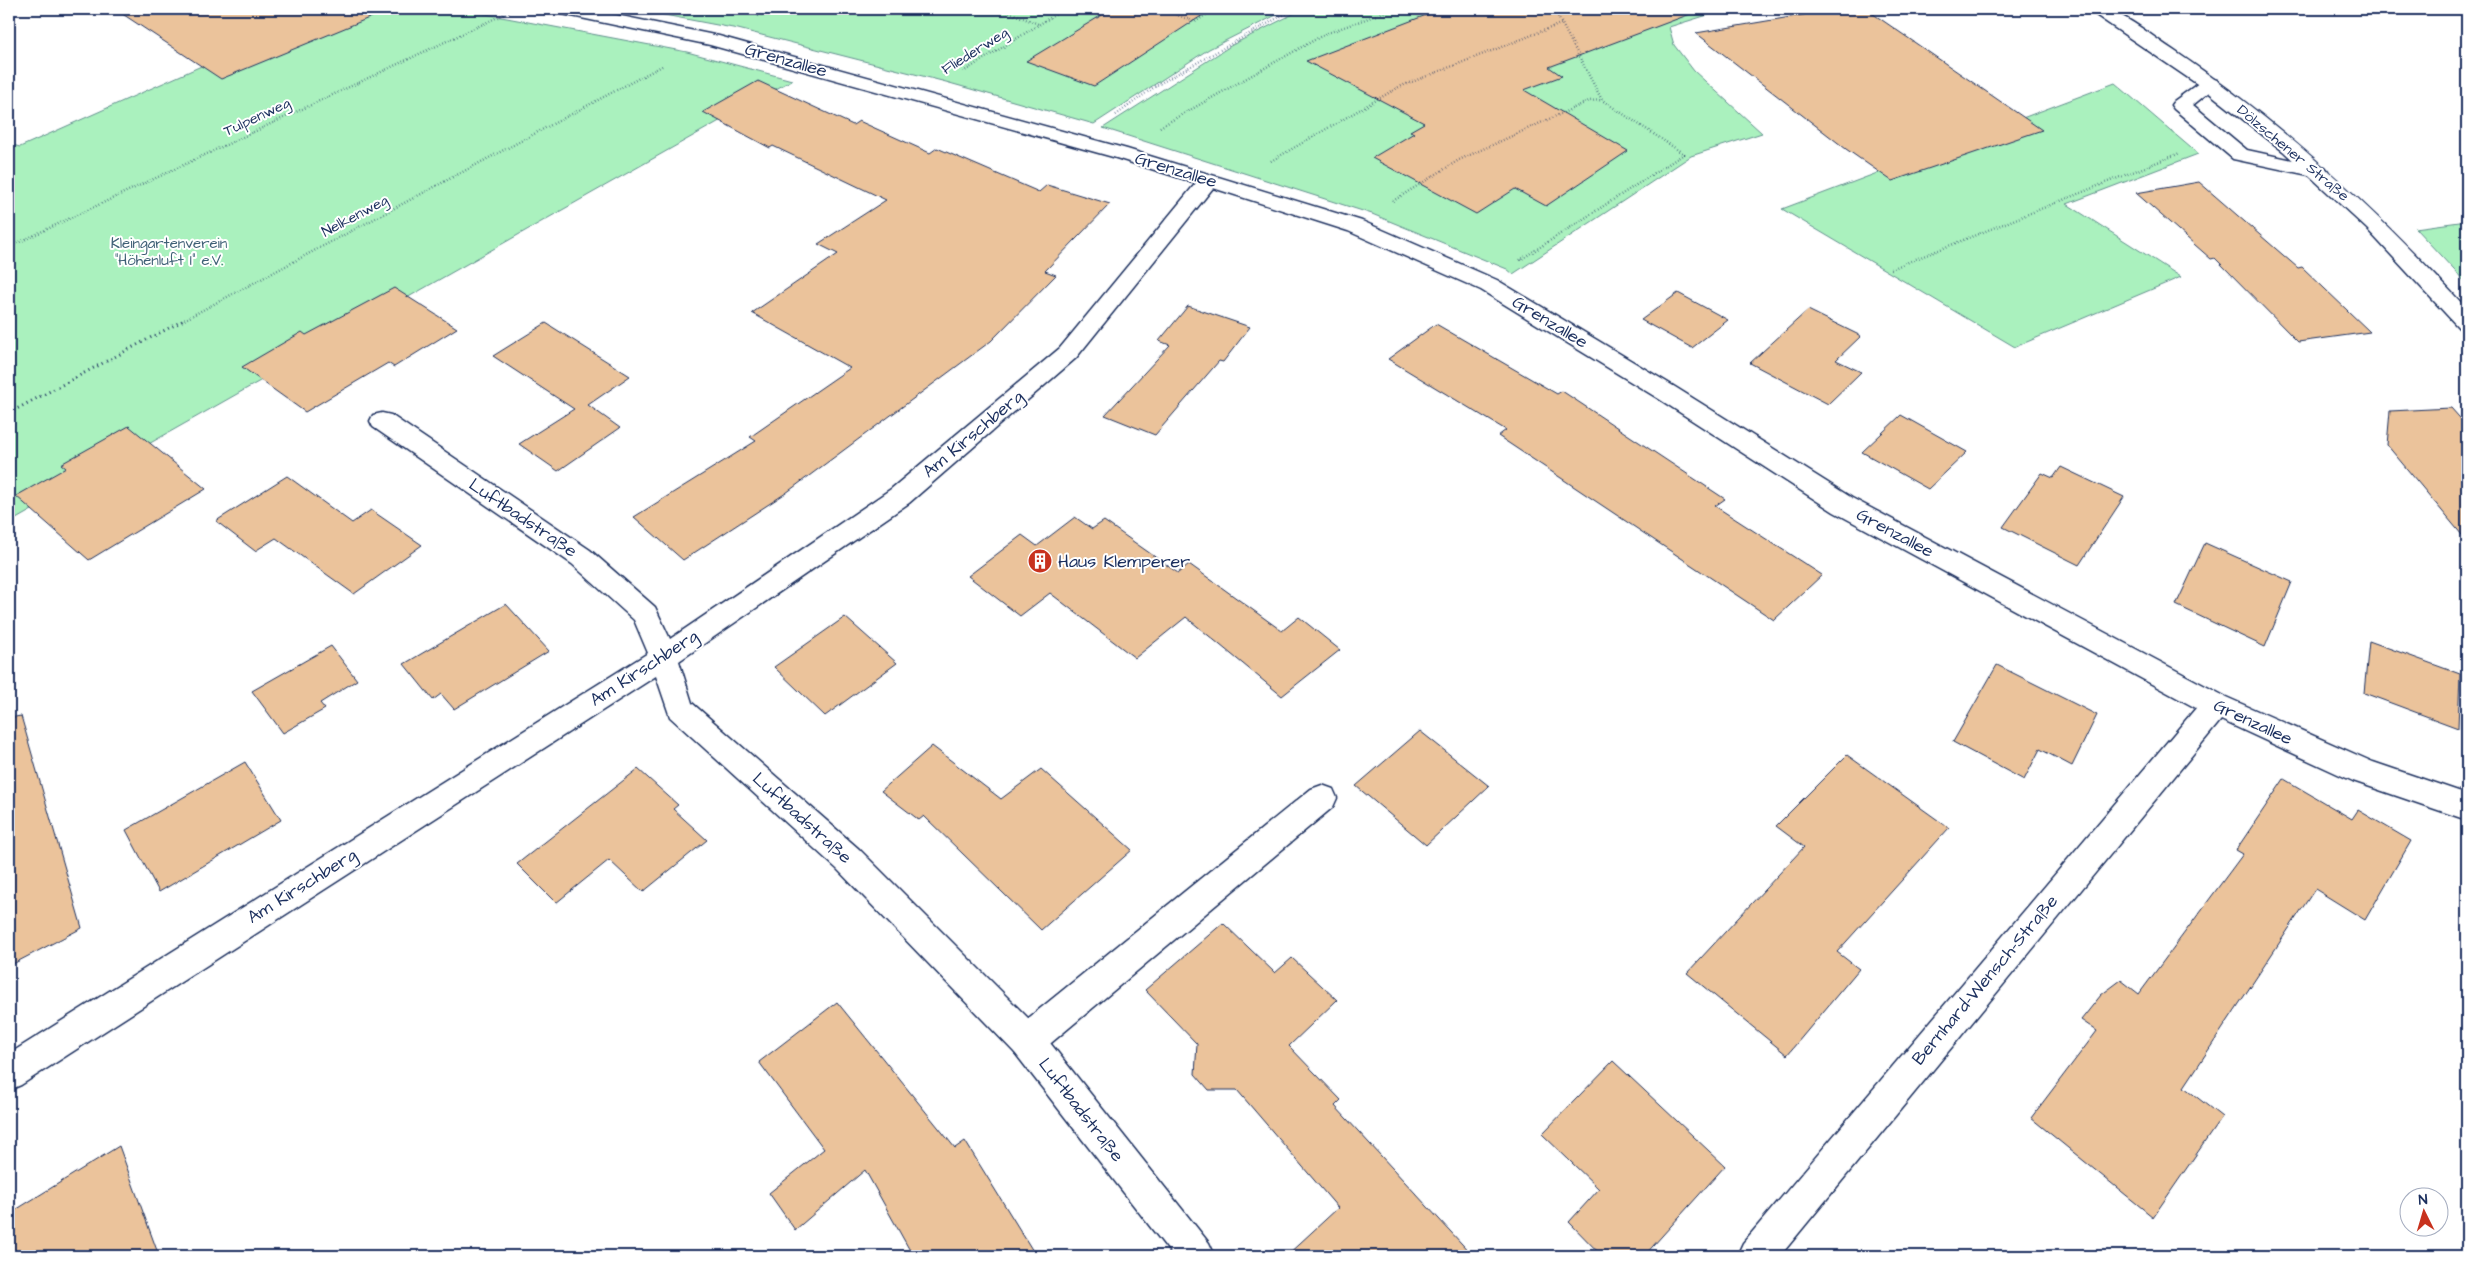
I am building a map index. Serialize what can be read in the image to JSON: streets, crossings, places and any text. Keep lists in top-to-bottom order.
{
  "streets": {
    "street": [
      "Grenzallee",
      "Dölzschener Straße",
      "Am Kirschberg",
      "Luftbadstraße",
      "Bernhard-Wensch-Straße"
    ],
    "path": ["Fliederweg", "Tulpenweg", "Nelkenweg"]
  },
  "crossings": [
    ["Fliederweg", "Grenzallee"],
    ["Grenzallee", "Nelkenweg"],
    ["Grenzallee", "Am Kirschberg"],
    ["Grenzallee", "Bernhard-Wensch-Straße"],
    ["Am Kirschberg", "Luftbadstraße"]
  ],
  "parks": ["Kleingartenverein \"Höhenluft I\" e.V."],
  "places": {
    "building": ["Haus Klemperer"]
  },
  "north": "top"
}
